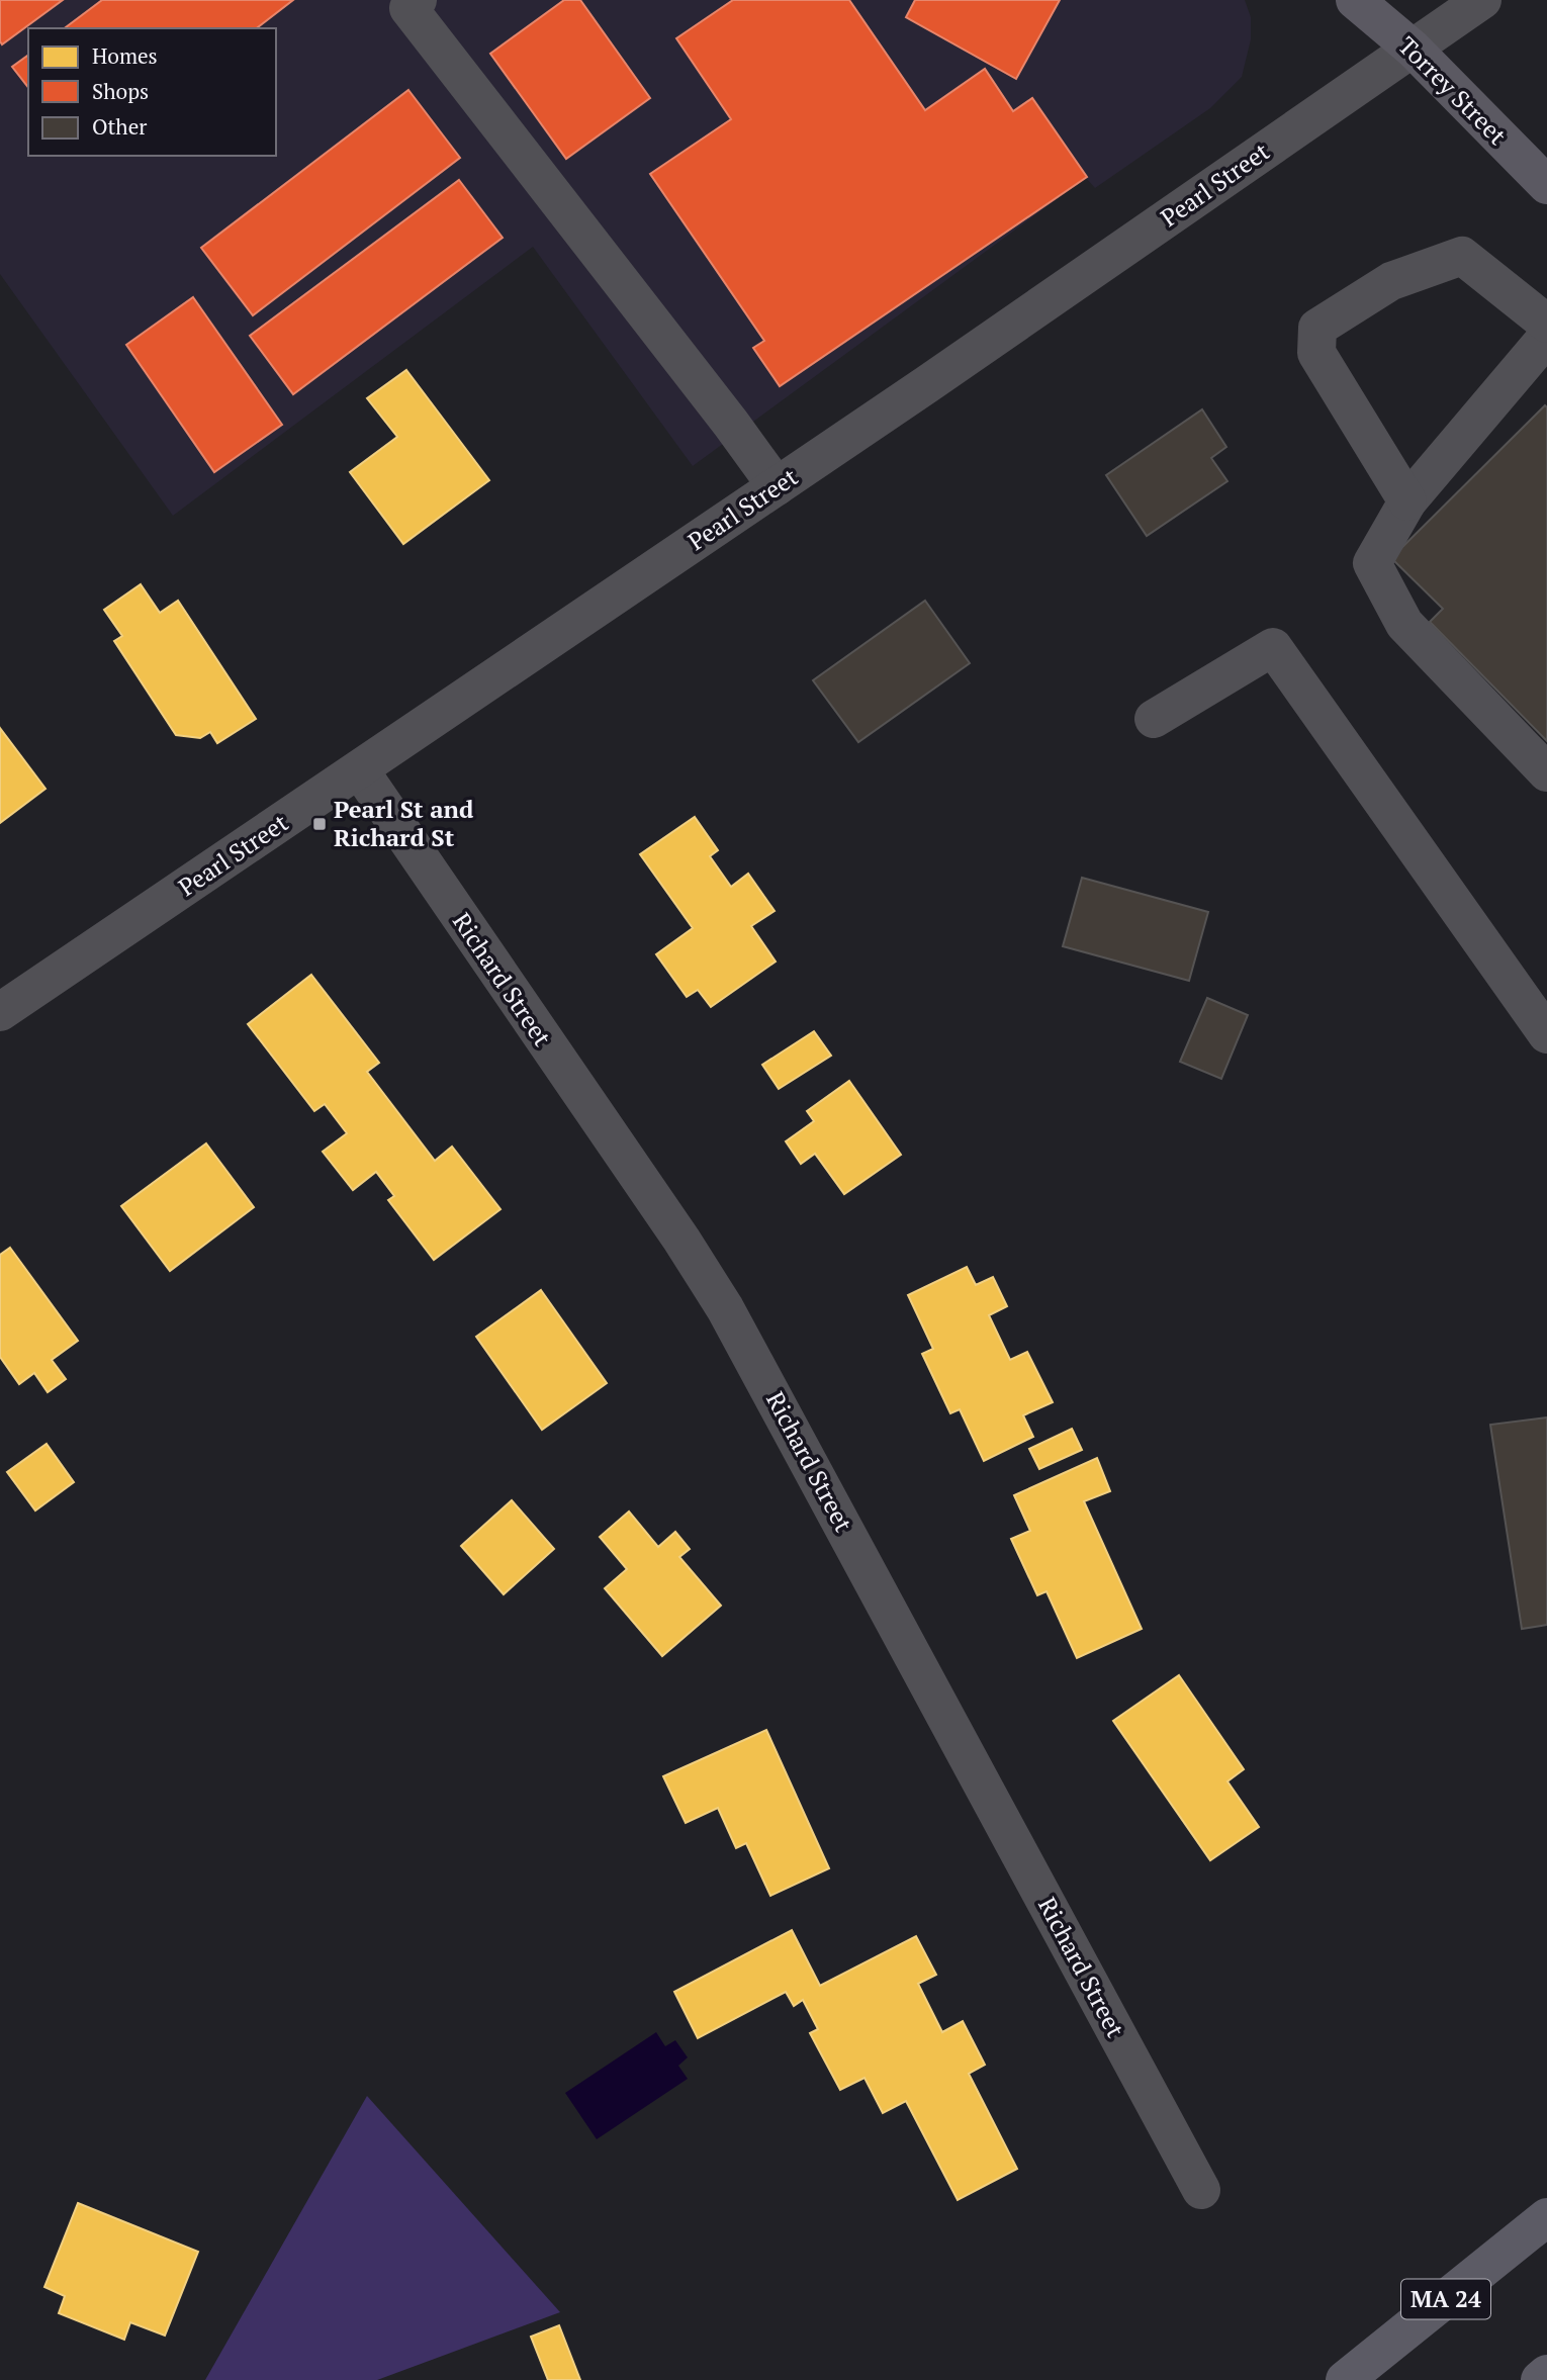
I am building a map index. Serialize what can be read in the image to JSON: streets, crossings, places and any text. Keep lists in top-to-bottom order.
{
  "streets": {
    "highway": ["MA 24"],
    "main road": ["Torrey Street"],
    "street": ["Pearl Street", "Richard Street"]
  },
  "crossings": [
    ["Torrey Street", "Pearl Street"],
    ["Pearl Street", "Richard Street"]
  ],
  "places": {
    "transit": ["Pearl St and Richard St"]
  },
  "legend": ["Homes", "Shops", "Other"]
}
